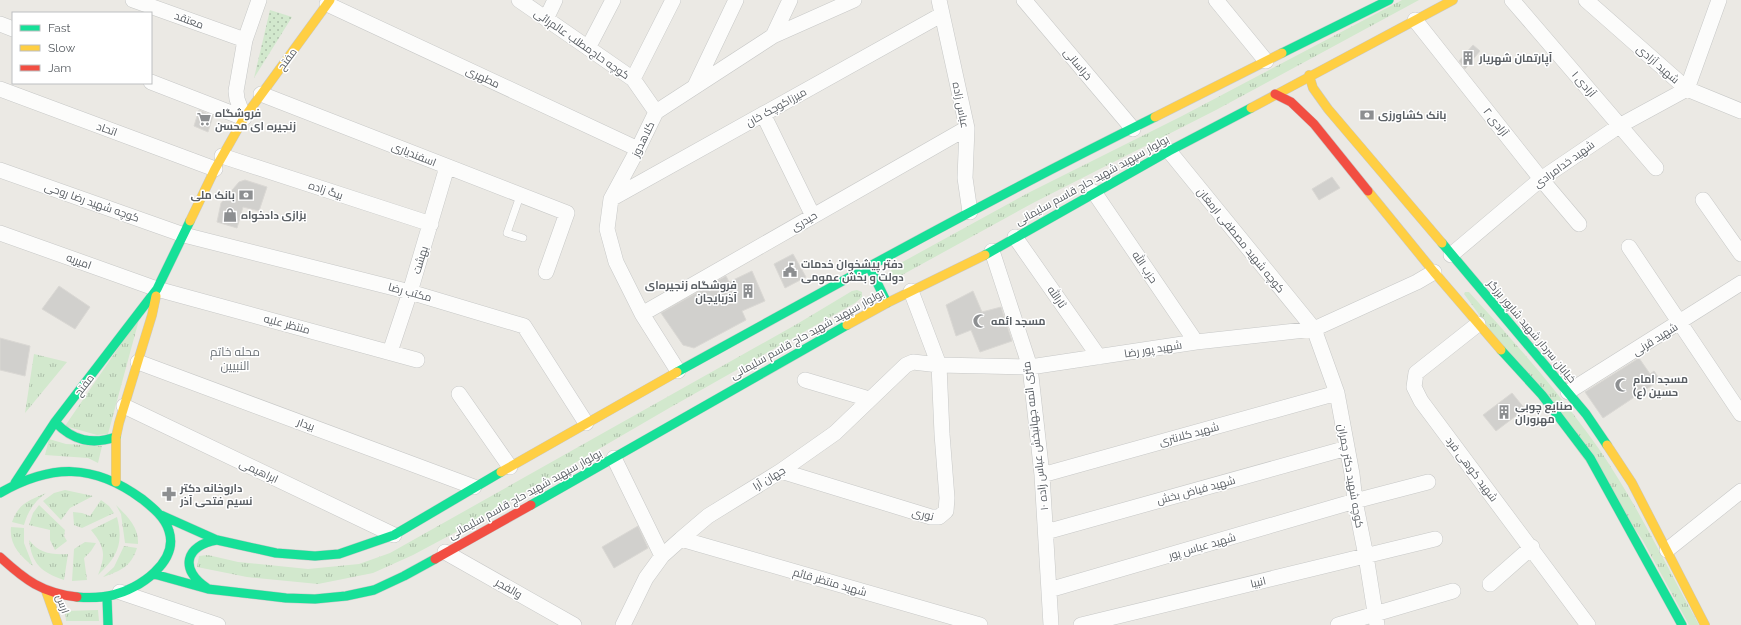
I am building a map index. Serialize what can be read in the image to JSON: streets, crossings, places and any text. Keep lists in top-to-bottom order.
{
  "streets": {
    "main road": [
      "مفتح",
      "بولوار سپهبد شهید حاج قاسم سلیمانی",
      "خیابان سردار شهید شاپور برزگر",
      "ارس"
    ],
    "street": [
      "معتقد",
      "کوچه حاج‌مطلب عالم‌رائی",
      "خراسانی",
      "شهید آزادی",
      "مطهری",
      "آزادی ۱",
      "عباس زاده",
      "میرزاکوچک خان",
      "آزادی ۲",
      "اتحاد",
      "کلاهدوز",
      "اسفندیاری",
      "شهید خدامرادی",
      "بیگ زاده",
      "کوچه شهید رضا روحی",
      "حیدری",
      "کوچه شهید مصطفی ارمغان",
      "بهشت",
      "امیریه",
      "حزب الله",
      "مکتب رضا",
      "ثارالله",
      "منتظر علیه",
      "شهید قرنی",
      "شهید پور رضا",
      "بیدار",
      "شهید کلانتری",
      "۱۰ متری ائمه جهانبخش عباس زاده",
      "شهید کوهی فرد",
      "ابراهیمی",
      "کوچه شهید دکتر چمران",
      "جهان آرا",
      "شهید فیاض بخش",
      "نوری",
      "شهید عباس پور",
      "شهید منتظر قائم",
      "انبیا",
      "والفجر"
    ]
  },
  "crossings": [
    ["کوچه حاج‌مطلب عالم‌رائی", "کلاهدوز"],
    ["مفتح", "مطهری"],
    ["مفتح", "اتحاد"],
    ["مفتح", "اسفندیاری"],
    ["مفتح", "بیگ زاده"],
    ["مفتح", "کوچه شهید رضا روحی"],
    ["مفتح", "امیریه"],
    ["مفتح", "مکتب رضا"],
    ["مفتح", "منتظر علیه"],
    ["مفتح", "بیدار"],
    ["مفتح", "ابراهیمی"],
    ["شهید آزادی", "شهید خدامرادی"],
    ["مطهری", "کلاهدوز"],
    ["آزادی ۱", "شهید خدامرادی"],
    ["عباس زاده", "میرزاکوچک خان"],
    ["عباس زاده", "حیدری"],
    ["میرزاکوچک خان", "کلاهدوز"],
    ["آزادی ۲", "شهید خدامرادی"],
    ["آزادی ۲", "بولوار سپهبد شهید حاج قاسم سلیمانی"],
    ["اتحاد", "بیگ زاده"],
    ["کلاهدوز", "حیدری"],
    ["اسفندیاری", "بهشت"],
    ["شهید خدامرادی", "خیابان سردار شهید شاپور برزگر"],
    ["بولوار سپهبد شهید حاج قاسم سلیمانی", "کوچه شهید مصطفی ارمغان"],
    ["بولوار سپهبد شهید حاج قاسم سلیمانی", "حزب الله"],
    ["بولوار سپهبد شهید حاج قاسم سلیمانی", "ثارالله"],
    ["بولوار سپهبد شهید حاج قاسم سلیمانی", "خیابان سردار شهید شاپور برزگر"],
    ["بولوار سپهبد شهید حاج قاسم سلیمانی", "۱۰ متری ائمه جهانبخش عباس زاده"],
    ["بولوار سپهبد شهید حاج قاسم سلیمانی", "والفجر"],
    ["بیگ زاده", "بهشت"],
    ["کوچه شهید رضا روحی", "مکتب رضا"],
    ["کوچه شهید مصطفی ارمغان", "شهید پور رضا"],
    ["کوچه شهید مصطفی ارمغان", "کوچه شهید دکتر چمران"],
    ["بهشت", "مکتب رضا"],
    ["بهشت", "منتظر علیه"],
    ["امیریه", "منتظر علیه"],
    ["حزب الله", "شهید پور رضا"],
    ["ثارالله", "شهید پور رضا"],
    ["خیابان سردار شهید شاپور برزگر", "شهید قرنی"],
    ["شهید پور رضا", "۱۰ متری ائمه جهانبخش عباس زاده"],
    ["شهید پور رضا", "کوچه شهید دکتر چمران"],
    ["شهید پور رضا", "جهان آرا"],
    ["شهید پور رضا", "نوری"],
    ["شهید کلانتری", "۱۰ متری ائمه جهانبخش عباس زاده"],
    ["شهید کلانتری", "کوچه شهید دکتر چمران"],
    ["۱۰ متری ائمه جهانبخش عباس زاده", "شهید فیاض بخش"],
    ["۱۰ متری ائمه جهانبخش عباس زاده", "شهید عباس پور"],
    ["کوچه شهید دکتر چمران", "شهید فیاض بخش"],
    ["کوچه شهید دکتر چمران", "شهید عباس پور"],
    ["کوچه شهید دکتر چمران", "انبیا"],
    ["جهان آرا", "نوری"],
    ["جهان آرا", "شهید منتظر قائم"]
  ],
  "districts": ["محله خاتم النبیین"],
  "places": {
    "building": ["آپارتمان شهریار", "فروشگاه زنجیره‌ای آذربایجان", "صنایع چوبی مهروران"],
    "bank": ["بانک کشاورزی", "بانک ملی"],
    "supermarket": ["فروشگاه زنجیره ای محسن"],
    "shop": ["بزازی دادخواه"],
    "public building": ["دفتر پیشخوان خدمات دولت و بخش عمومی"],
    "mosque": ["مسجد ائمه", "مسجد امام حسین (ع)"],
    "pharmacy": ["داروخانه دکتر نسیم فتحی آذر"]
  },
  "legend": ["Fast", "Slow", "Jam"]
}
